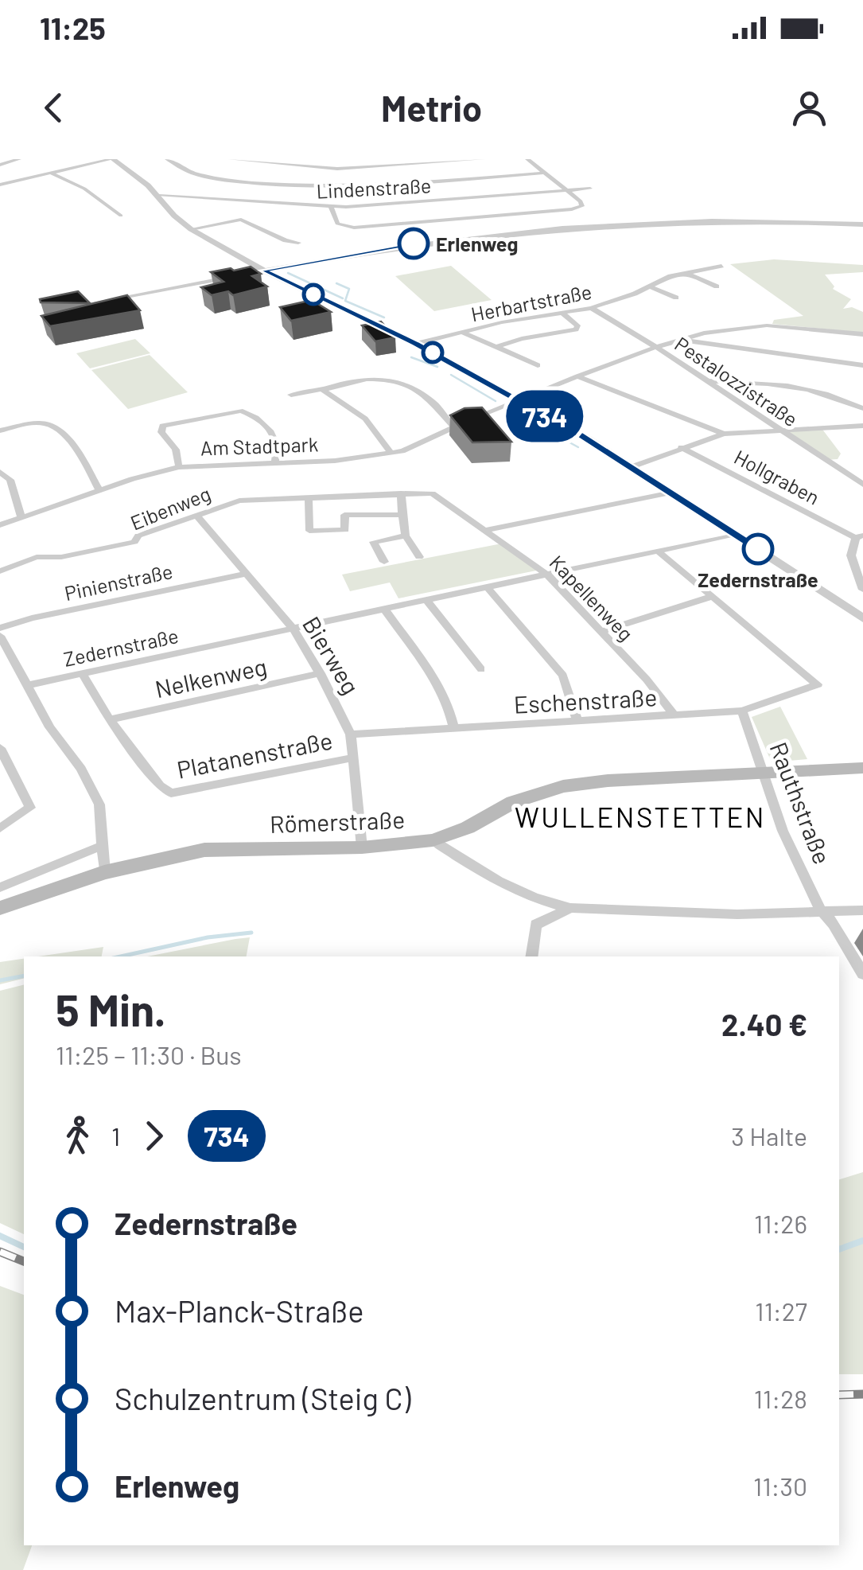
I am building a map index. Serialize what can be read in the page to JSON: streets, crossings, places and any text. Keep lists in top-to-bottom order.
{
  "streets": {
    "main road": ["Römerstraße"],
    "street": [
      "Lindenstraße",
      "Herbartstraße",
      "Pestalozzistraße",
      "Am Stadtpark",
      "Hollgraben",
      "Eibenweg",
      "Pinienstraße",
      "Kapellenweg",
      "Zedernstraße",
      "Bierweg",
      "Nelkenweg",
      "Eschenstraße",
      "Platanenstraße",
      "Rauthstraße"
    ]
  },
  "crossings": [
    ["Herbartstraße", "Pestalozzistraße"],
    ["Pestalozzistraße", "Am Stadtpark"],
    ["Eibenweg", "Kapellenweg"],
    ["Eibenweg", "Bierweg"],
    ["Pinienstraße", "Bierweg"],
    ["Kapellenweg", "Zedernstraße"],
    ["Kapellenweg", "Eschenstraße"],
    ["Zedernstraße", "Bierweg"],
    ["Zedernstraße", "Platanenstraße"],
    ["Bierweg", "Nelkenweg"],
    ["Bierweg", "Eschenstraße"],
    ["Bierweg", "Platanenstraße"],
    ["Bierweg", "Römerstraße"],
    ["Nelkenweg", "Platanenstraße"],
    ["Eschenstraße", "Rauthstraße"],
    ["Rauthstraße", "Römerstraße"]
  ],
  "districts": ["WULLENSTETTEN"],
  "places": ["Erlenweg", "Zedernstraße"],
  "lines": ["bus line 734"],
  "page": {
    "status": "11:25",
    "header": "Metrio",
    "on_map": "734",
    "heading": ["5 Min.", "11:25 – 11:30 · Bus", "2.40 €"],
    "legs": ["1", "734", "3 Halte"],
    "list": [
      {
        "name": "Zedernstraße",
        "value": "11:26"
      },
      {
        "name": "Max-Planck-Straße",
        "value": "11:27"
      },
      {
        "name": "Schulzentrum (Steig C)",
        "value": "11:28"
      },
      {
        "name": "Erlenweg",
        "value": "11:30"
      }
    ]
  }
}
